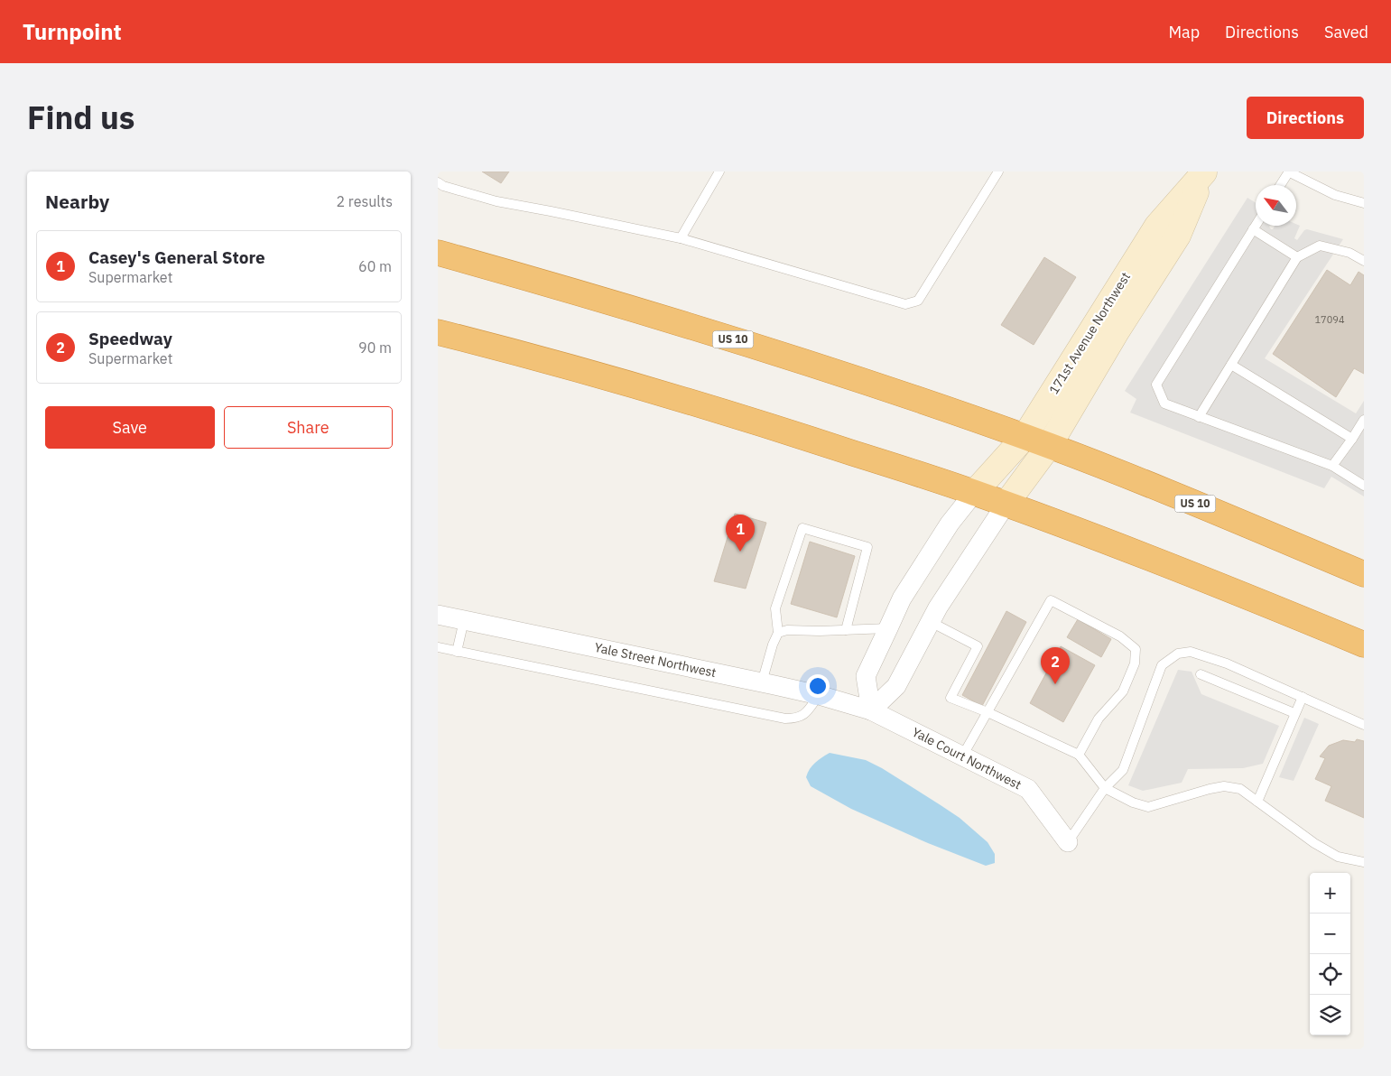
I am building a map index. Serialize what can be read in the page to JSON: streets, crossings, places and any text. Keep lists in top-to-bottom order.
{
  "streets": {
    "highway": ["US 10"],
    "street": ["171st Avenue Northwest", "Yale Street Northwest", "Yale Court Northwest"]
  },
  "crossings": [
    ["171st Avenue Northwest", "US 10"],
    ["Yale Street Northwest", "Yale Court Northwest"]
  ],
  "house_numbers": ["17094"],
  "north": "top left",
  "page": {
    "header": "Turnpoint",
    "nav": ["Map", "Directions", "Saved"],
    "title": "Find us",
    "buttons": [
      "Directions",
      ["Save", "Share"]
    ],
    "heading": ["Nearby", "2 results"],
    "list": [
      {
        "mark": "1",
        "name": "Casey's General Store",
        "note": "Supermarket",
        "value": "60 m"
      },
      {
        "mark": "2",
        "name": "Speedway",
        "note": "Supermarket",
        "value": "90 m"
      }
    ],
    "pins": ["1", "2"],
    "map_buttons": ["+", "−"]
  }
}
